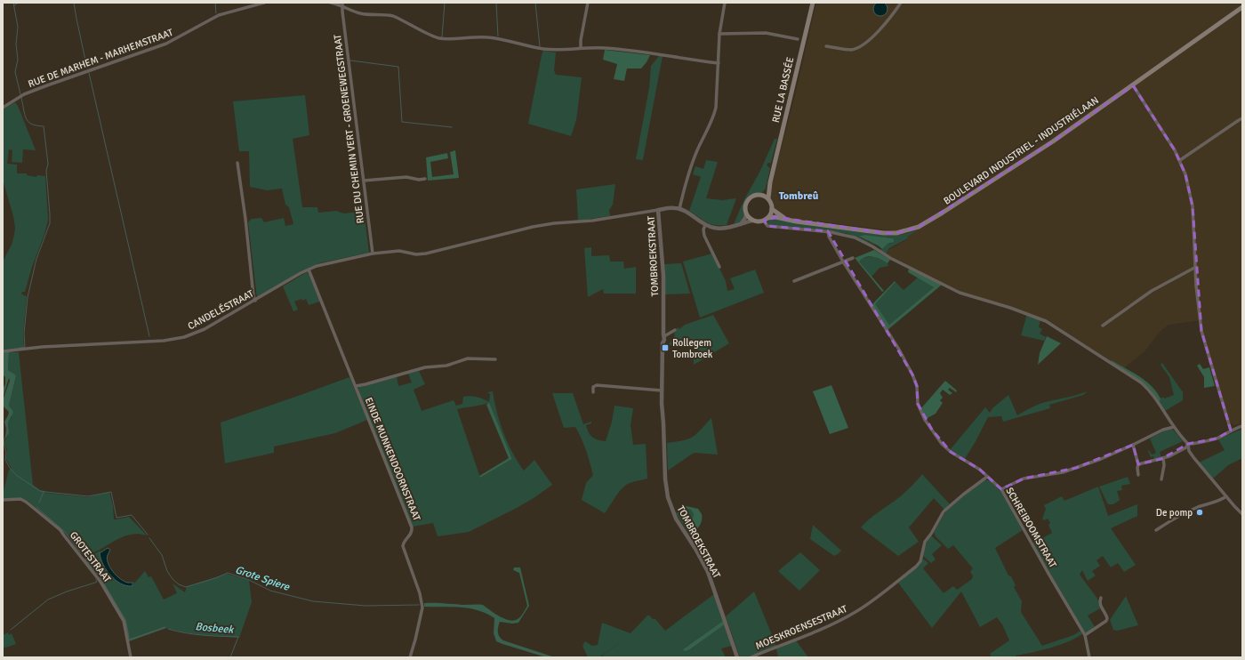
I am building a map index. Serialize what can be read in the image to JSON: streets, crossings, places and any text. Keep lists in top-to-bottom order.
{
  "streets": {
    "main road": ["RUE LA BASSÉE", "BOULEVARD INDUSTRIEL - INDUSTRIÉLAAN"],
    "street": [
      "RUE DE MARHEM - MARHEMSTRAAT",
      "RUE DU CHEMIN VERT - GROENEWEGSTRAAT",
      "TOMBROEKSTRAAT",
      "CANDELÉSTRAAT",
      "EINDE MUNKENDOORNSTRAAT",
      "SCHREIBOOMSTRAAT",
      "GROTESTRAAT",
      "MOESKROENSESTRAAT"
    ]
  },
  "crossings": [
    ["RUE LA BASSÉE", "BOULEVARD INDUSTRIEL - INDUSTRIÉLAAN"],
    ["RUE DU CHEMIN VERT - GROENEWEGSTRAAT", "CANDELÉSTRAAT"],
    ["TOMBROEKSTRAAT", "CANDELÉSTRAAT"],
    ["CANDELÉSTRAAT", "EINDE MUNKENDOORNSTRAAT"],
    ["SCHREIBOOMSTRAAT", "MOESKROENSESTRAAT"]
  ],
  "districts": ["Tombreû"],
  "water": ["Grote Spiere", "Bosbeek"],
  "places": {
    "transit": ["Rollegem Tombroek"],
    "other": ["De pomp"]
  }
}
